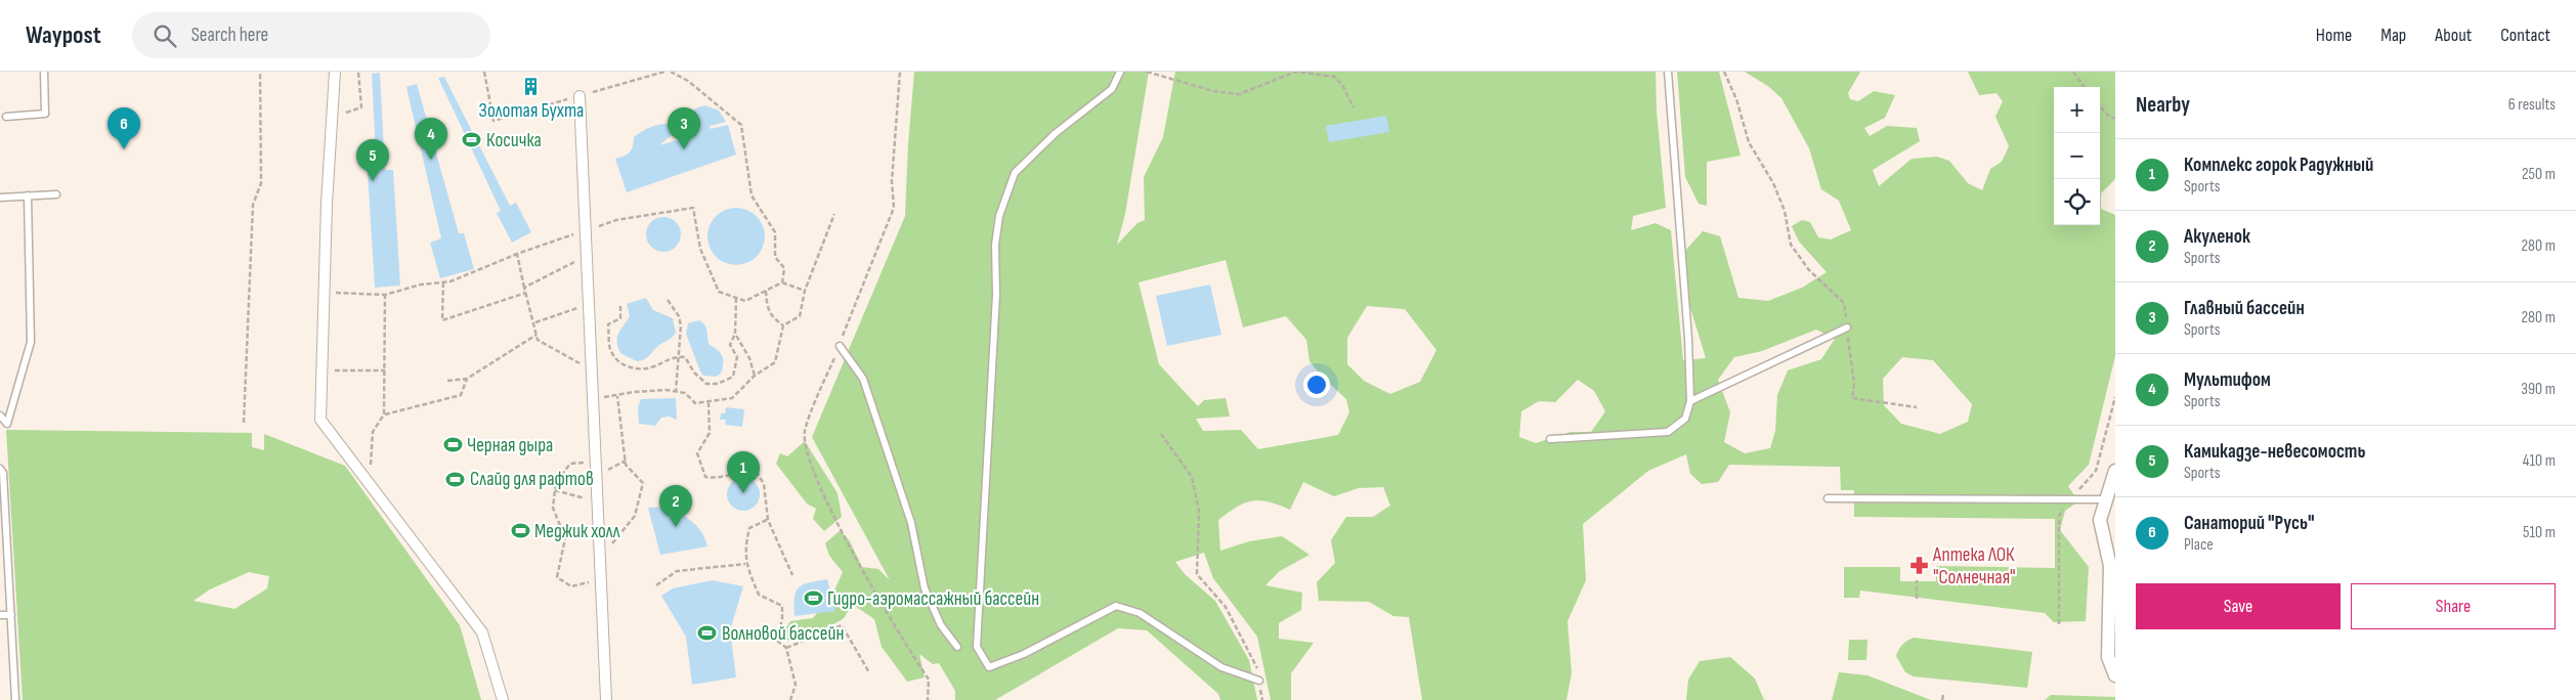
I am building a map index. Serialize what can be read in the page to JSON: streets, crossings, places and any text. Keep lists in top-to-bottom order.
{
  "places": {
    "building": ["Золотая Бухта"],
    "sports": [
      "Косичка",
      "Черная дыра",
      "Слайд для рафтов",
      "Меджик холл",
      "Гидро-аэромассажный бассейн",
      "Волновой бассейн"
    ],
    "pharmacy": ["Аптека ЛОК \"Солнечная\""]
  },
  "page": {
    "header": "Waypost",
    "search": "Search here",
    "nav": [
      "Home",
      "Map",
      "About",
      "Contact"
    ],
    "heading": ["Nearby", "6 results"],
    "map_buttons": ["+", "−"],
    "pins": [
      "3",
      "6",
      "4",
      "5",
      "1",
      "2"
    ],
    "list": [
      {
        "mark": "1",
        "name": "Комплекс горок Радужный",
        "note": "Sports",
        "value": "250 m"
      },
      {
        "mark": "2",
        "name": "Акуленок",
        "note": "Sports",
        "value": "280 m"
      },
      {
        "mark": "3",
        "name": "Главный бассейн",
        "note": "Sports",
        "value": "280 m"
      },
      {
        "mark": "4",
        "name": "Мультифом",
        "note": "Sports",
        "value": "390 m"
      },
      {
        "mark": "5",
        "name": "Камикадзе-невесомость",
        "note": "Sports",
        "value": "410 m"
      },
      {
        "mark": "6",
        "name": "Санаторий \"Русь\"",
        "note": "Place",
        "value": "510 m"
      }
    ],
    "buttons": ["Save", "Share"]
  }
}
